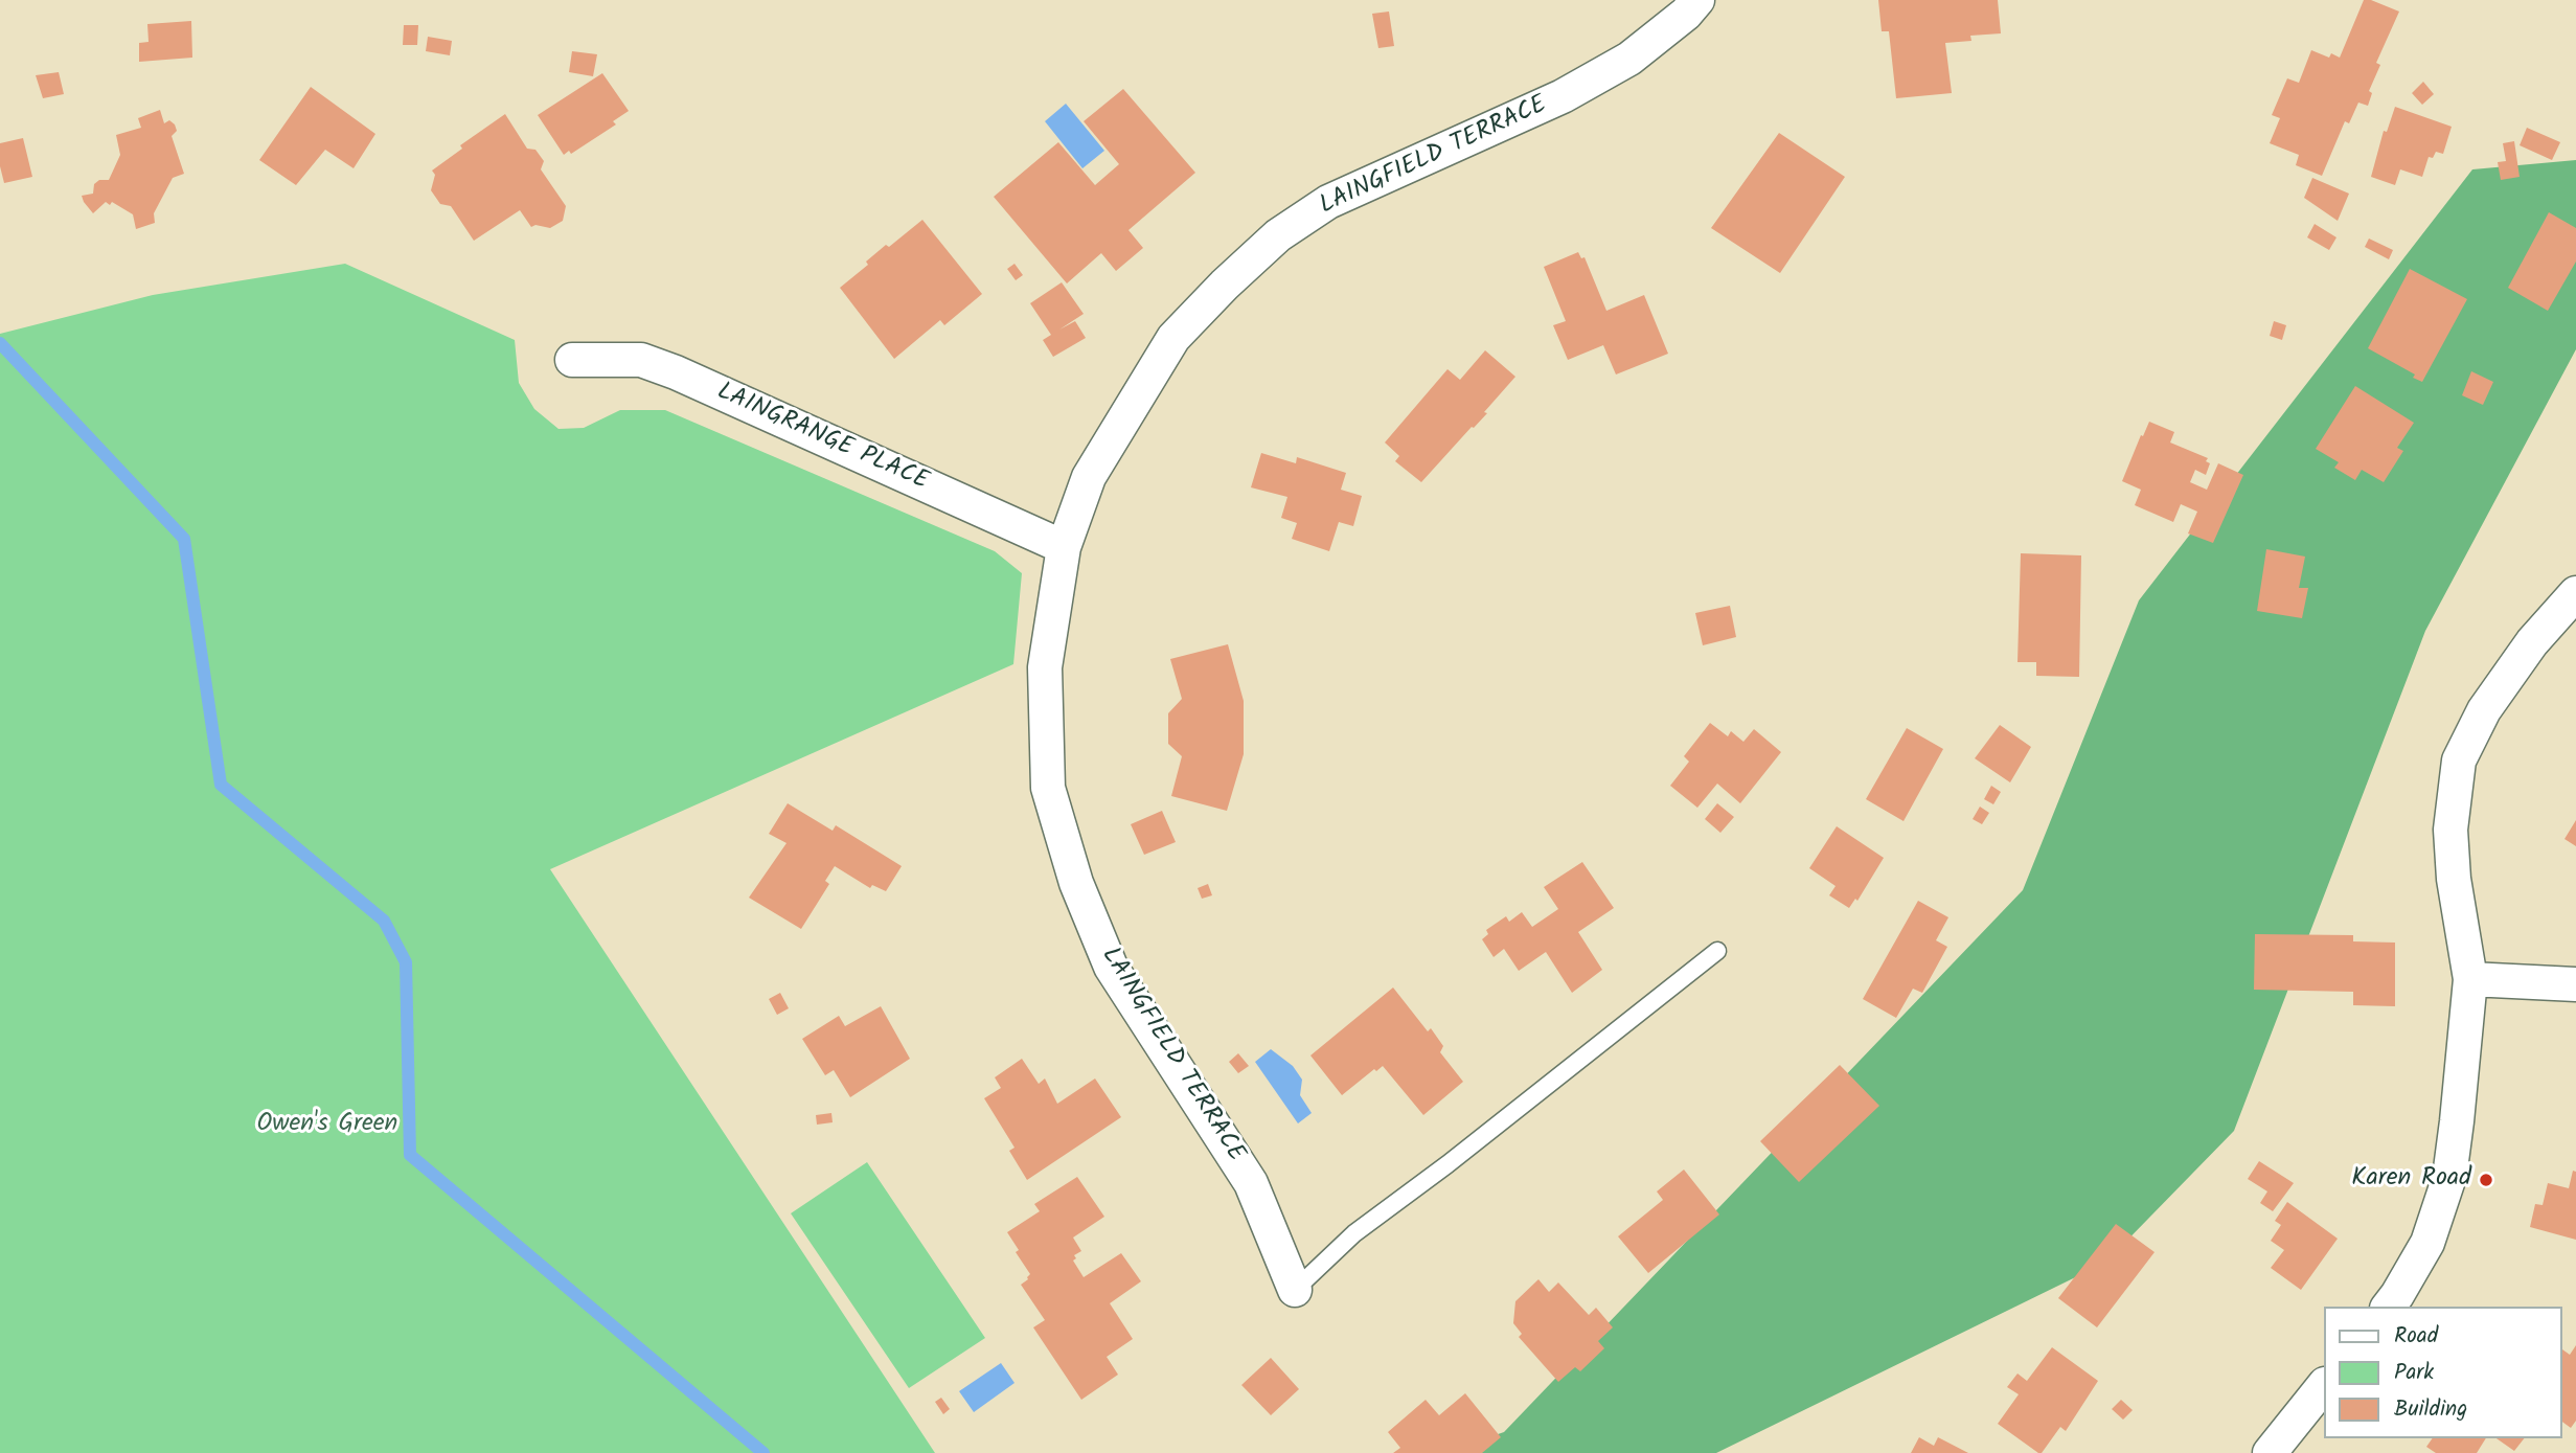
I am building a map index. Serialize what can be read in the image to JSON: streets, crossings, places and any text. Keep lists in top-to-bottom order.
{
  "streets": {
    "street": ["LAINGFIELD TERRACE", "LAINGRANGE PLACE"]
  },
  "crossings": [
    ["LAINGFIELD TERRACE", "LAINGRANGE PLACE"]
  ],
  "parks": ["Owen's Green"],
  "places": ["Karen Road"],
  "legend": ["Road", "Park", "Building"]
}
